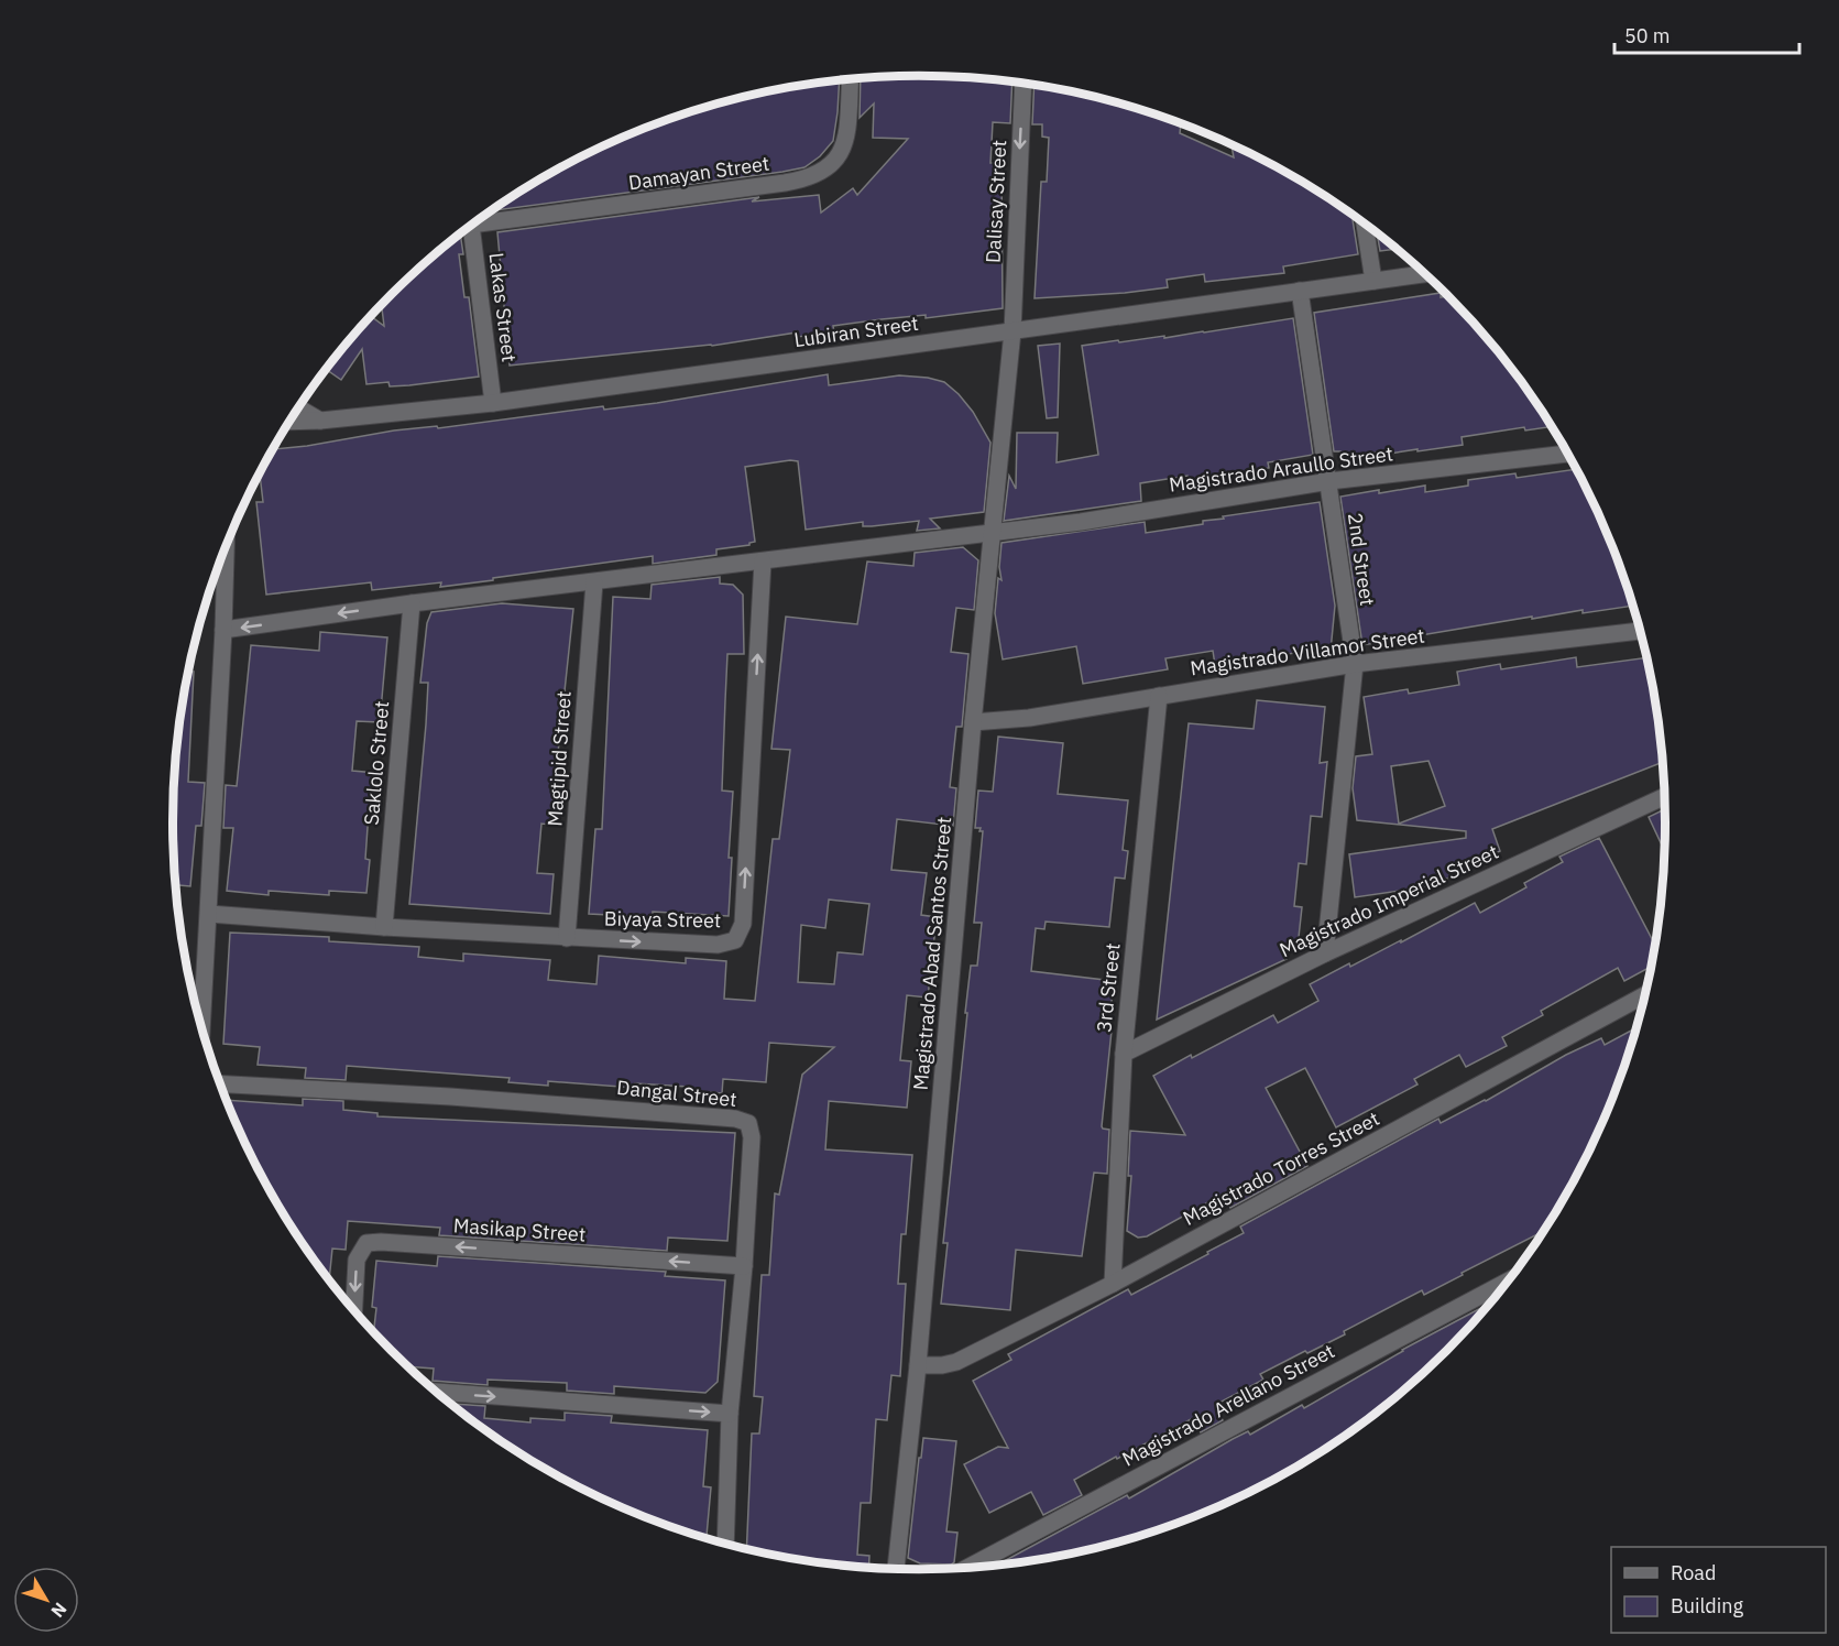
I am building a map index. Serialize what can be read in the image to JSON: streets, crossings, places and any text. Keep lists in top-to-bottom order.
{
  "streets": {
    "street": [
      "Damayan Street",
      "Dalisay Street",
      "Lakas Street",
      "Lubiran Street",
      "Magistrado Araullo Street",
      "2nd Street",
      "Magistrado Villamor Street",
      "Magtipid Street",
      "Saklolo Street",
      "Magistrado Imperial Street",
      "Biyaya Street",
      "Magistrado Abad Santos Street",
      "3rd Street",
      "Dangal Street",
      "Magistrado Torres Street",
      "Masikap Street",
      "Magistrado Arellano Street"
    ]
  },
  "crossings": [
    ["Dalisay Street", "Lubiran Street"],
    ["Dalisay Street", "Magistrado Abad Santos Street"],
    ["Lakas Street", "Lubiran Street"],
    ["Lubiran Street", "2nd Street"],
    ["Lubiran Street", "Magistrado Abad Santos Street"],
    ["Magistrado Araullo Street", "2nd Street"],
    ["Magistrado Araullo Street", "Magistrado Abad Santos Street"],
    ["2nd Street", "Magistrado Villamor Street"],
    ["2nd Street", "Magistrado Imperial Street"],
    ["Magistrado Villamor Street", "Magistrado Abad Santos Street"],
    ["Magistrado Villamor Street", "3rd Street"],
    ["Magtipid Street", "Biyaya Street"],
    ["Saklolo Street", "Biyaya Street"],
    ["Magistrado Imperial Street", "3rd Street"],
    ["Magistrado Abad Santos Street", "Magistrado Torres Street"],
    ["3rd Street", "Magistrado Torres Street"],
    ["Dangal Street", "Masikap Street"]
  ],
  "one_way": ["Dalisay Street"],
  "legend": ["Road", "Building"],
  "scale_bar": "50 m",
  "north": "bottom right"
}
